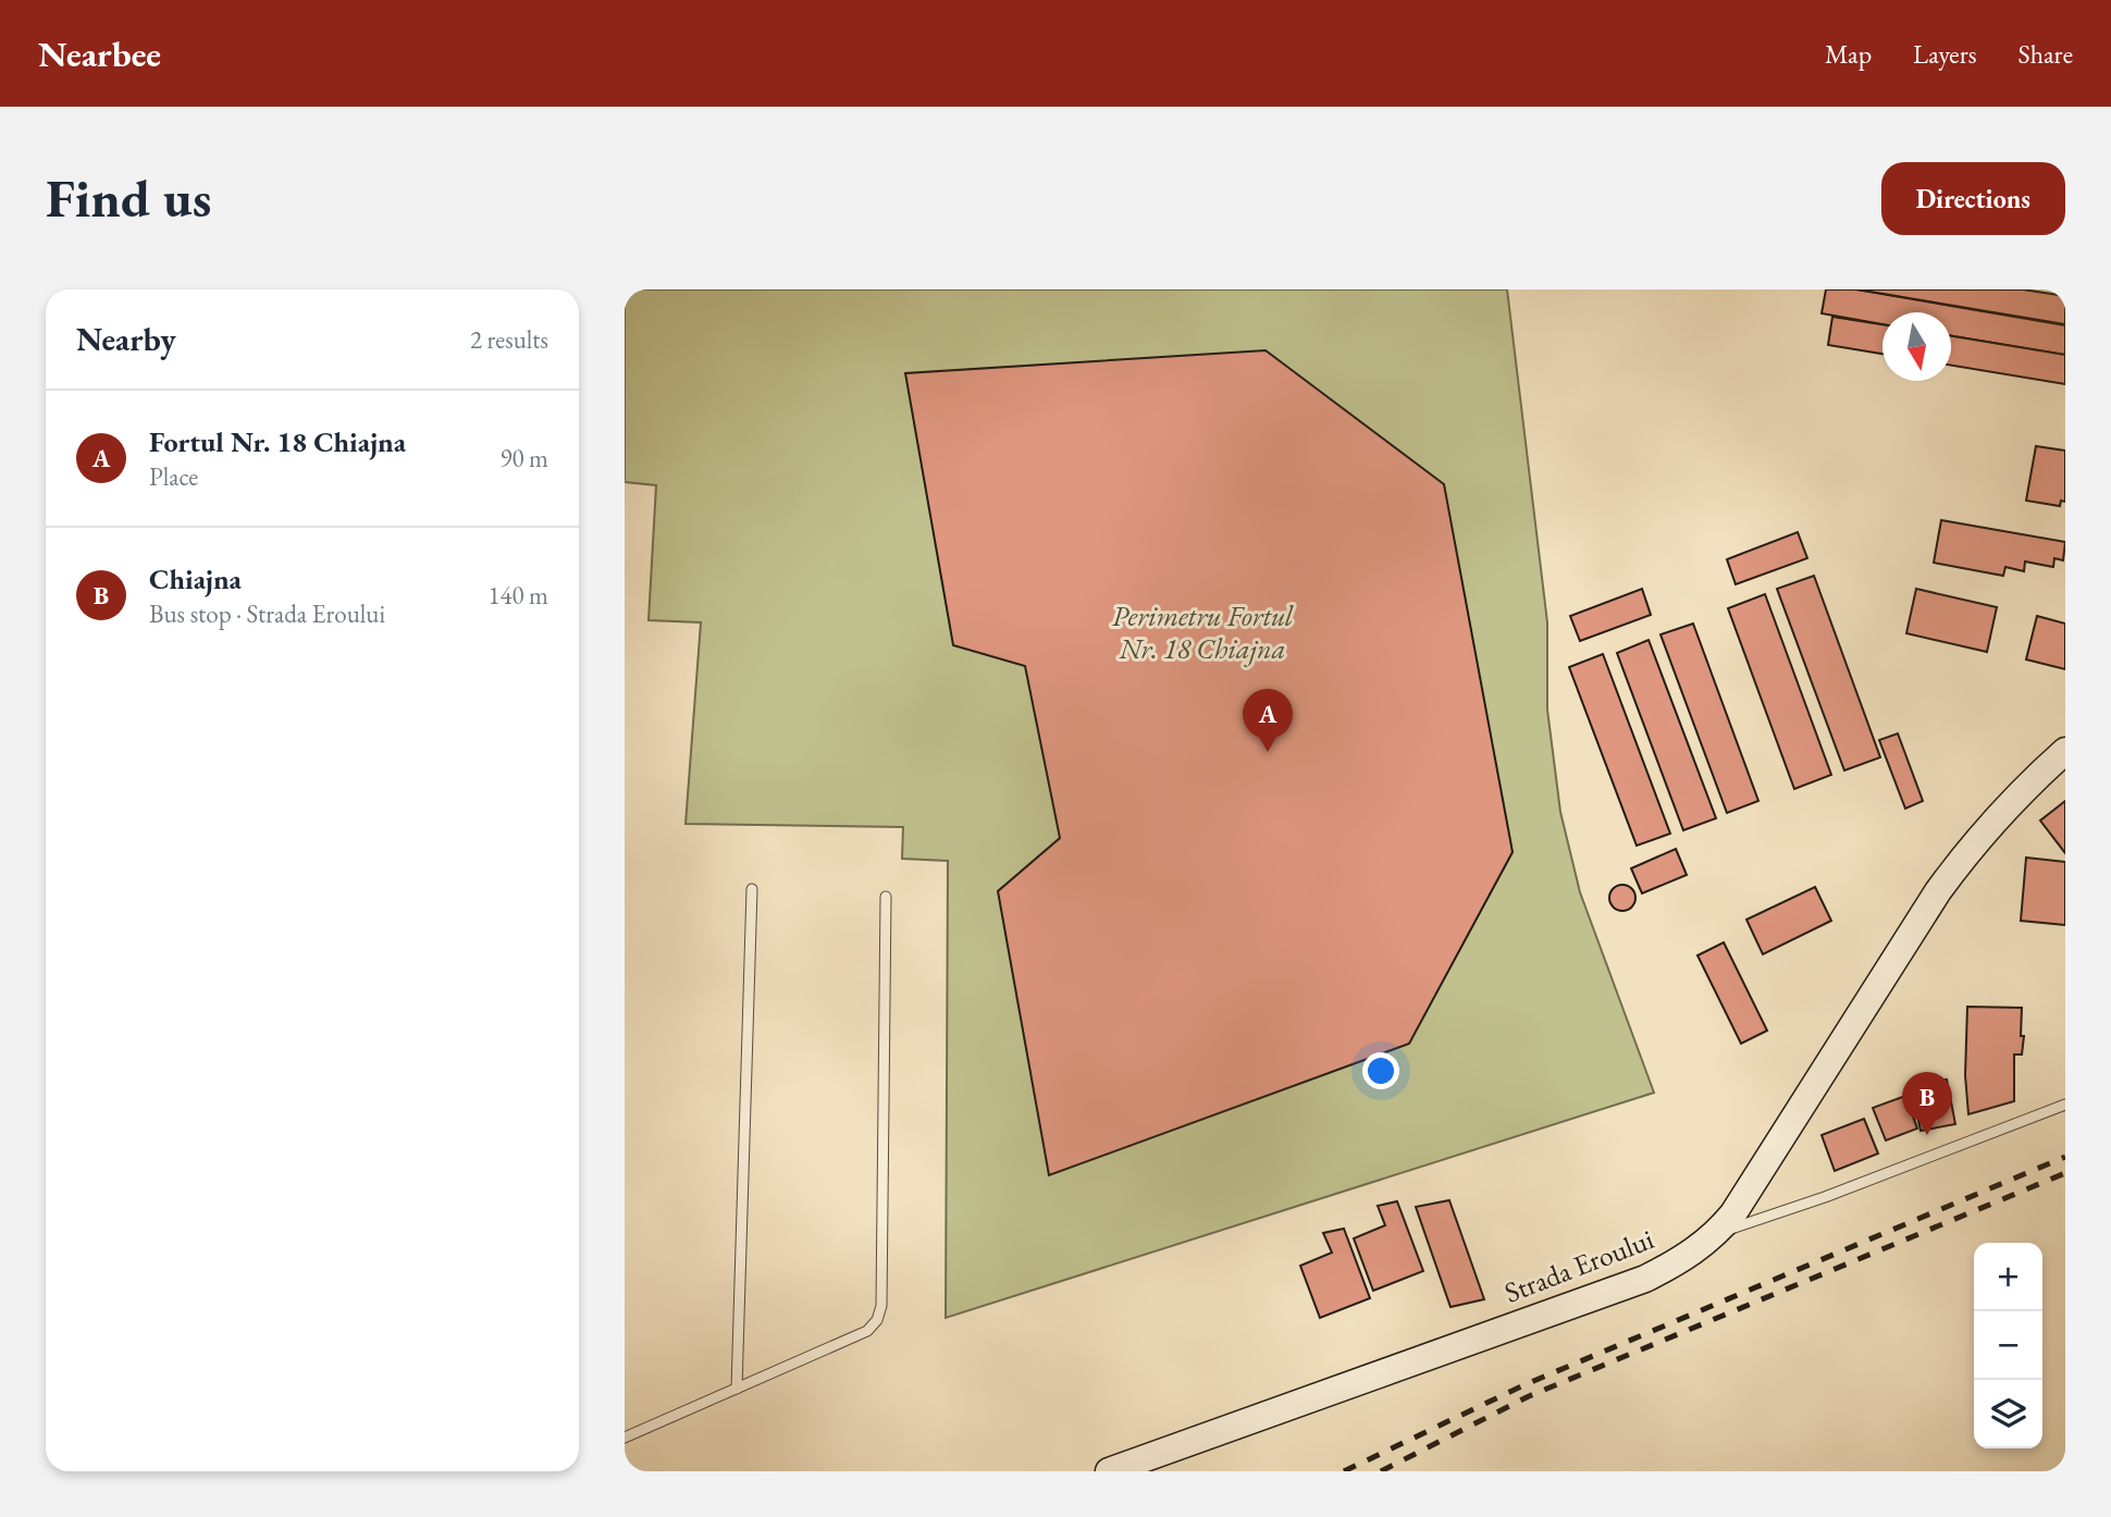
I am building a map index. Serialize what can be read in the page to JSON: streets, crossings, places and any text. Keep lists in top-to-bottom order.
{
  "streets": {
    "main road": ["Strada Eroului"]
  },
  "parks": ["Perimetru Fortul Nr. 18 Chiajna"],
  "north": "bottom",
  "page": {
    "header": "Nearbee",
    "nav": ["Map", "Layers", "Share"],
    "buttons": "Directions",
    "title": "Find us",
    "heading": ["Nearby", "2 results"],
    "list": [
      {
        "mark": "A",
        "name": "Fortul Nr. 18 Chiajna",
        "note": "Place",
        "value": "90 m"
      },
      {
        "mark": "B",
        "name": "Chiajna",
        "note": "Bus stop · Strada Eroului",
        "value": "140 m"
      }
    ],
    "pins": ["A", "B"],
    "map_buttons": ["+", "−"]
  }
}
